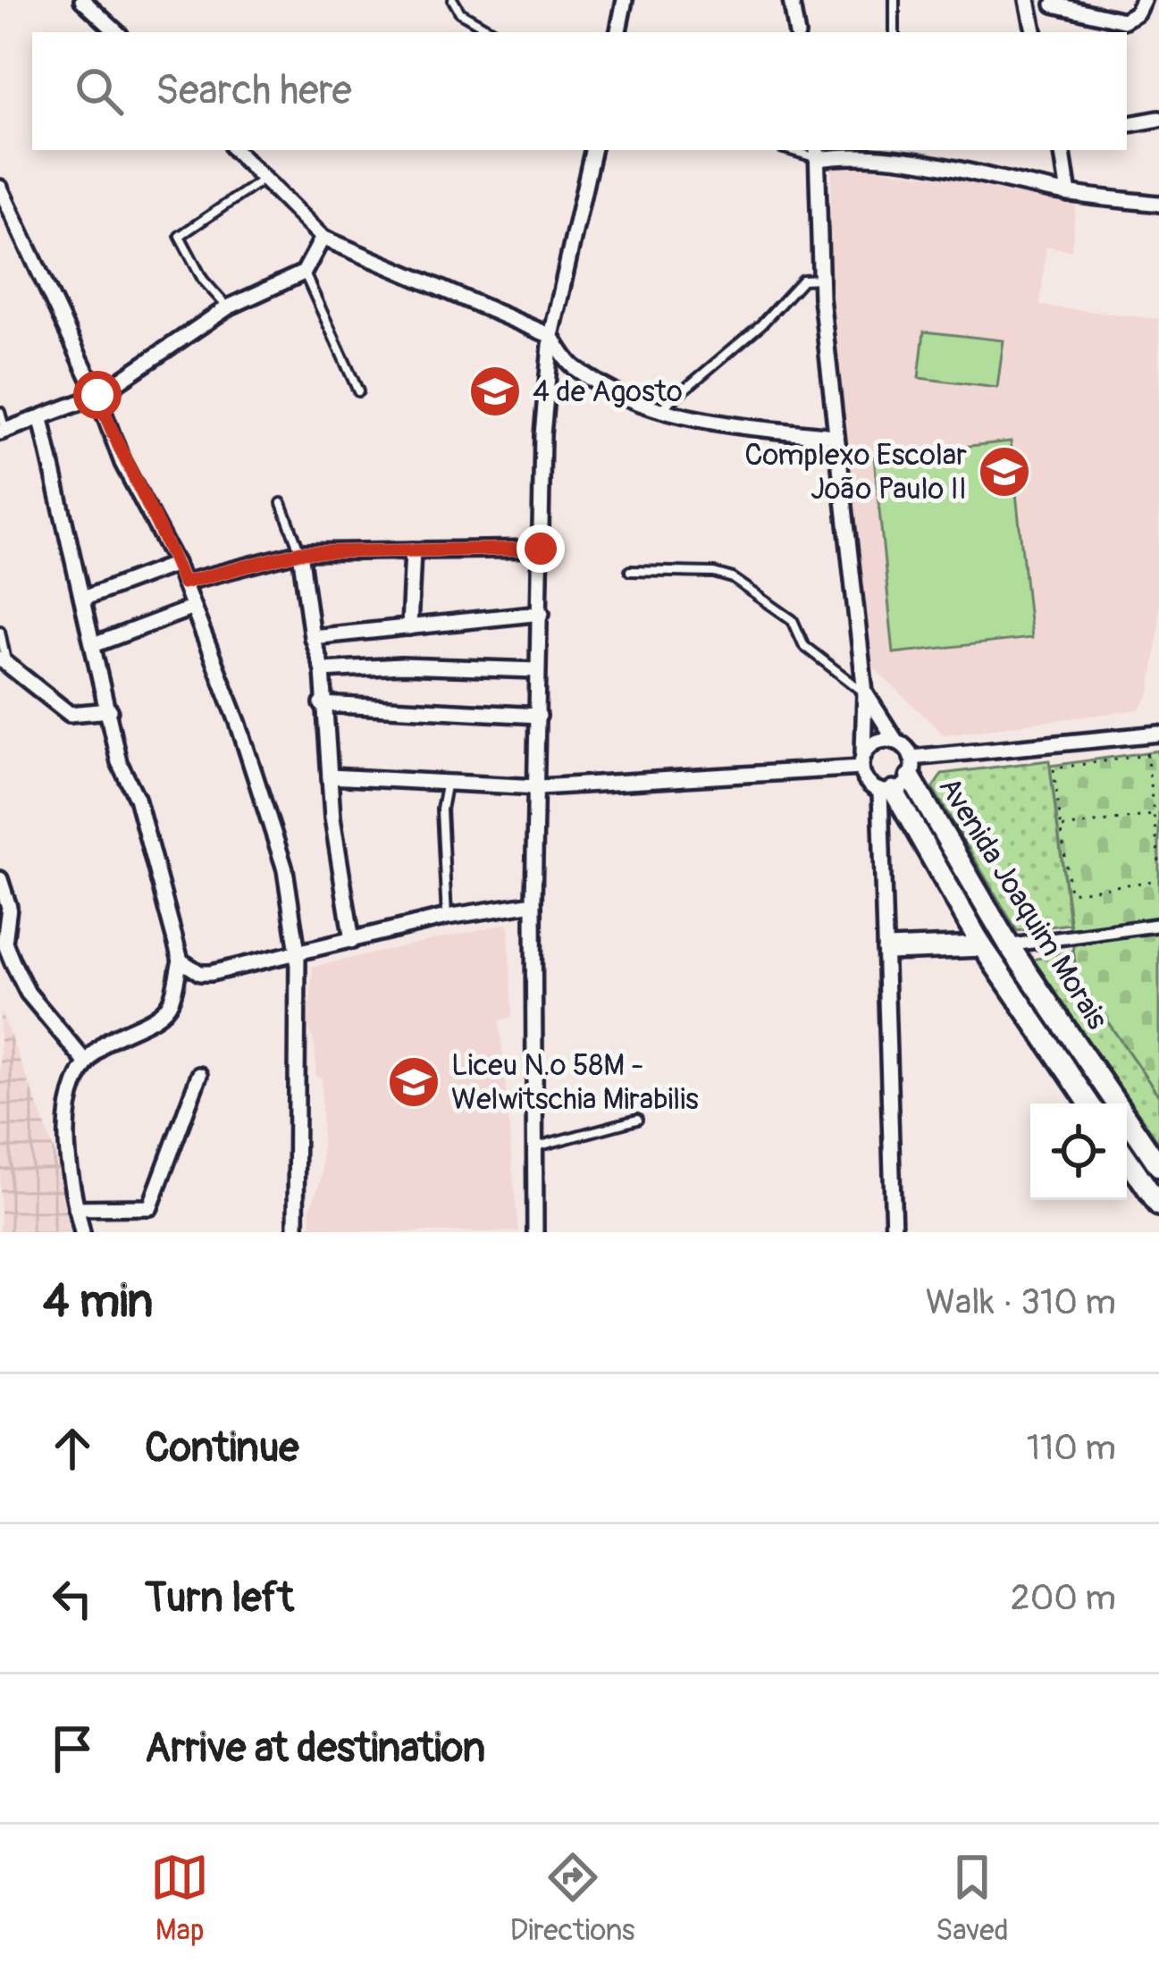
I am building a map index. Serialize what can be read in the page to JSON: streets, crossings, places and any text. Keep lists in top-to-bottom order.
{
  "streets": {
    "street": ["Avenida Joaquim Morais"]
  },
  "places": {
    "school or university": ["4 de Agosto", "Complexo Escolar João Paulo II", "Liceu N.º 58M - Welwitschia Mirabilis"]
  },
  "page": {
    "search": "Search here",
    "heading": ["4 min", "Walk · 310 m"],
    "list": [
      ["Continue", "110 m"],
      ["Turn left", "200 m"],
      "Arrive at destination"
    ],
    "nav": ["Map", "Directions", "Saved"]
  }
}
